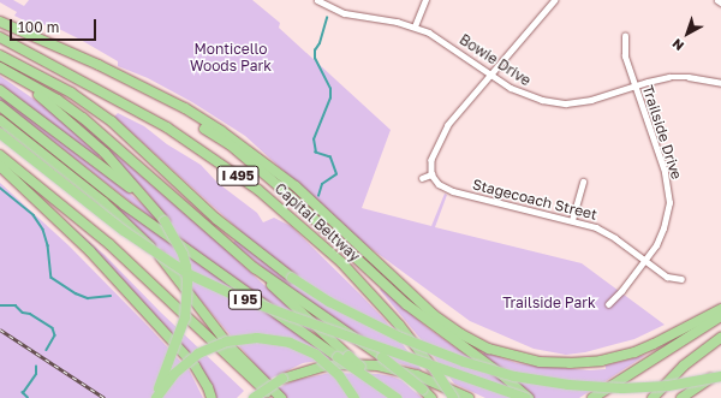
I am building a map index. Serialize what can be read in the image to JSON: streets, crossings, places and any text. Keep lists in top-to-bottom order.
{
  "streets": {
    "highway": ["I 495", "Capital Beltway", "I 95"],
    "street": ["Bowie Drive", "Trailside Drive", "Stagecoach Street"]
  },
  "crossings": [
    ["Bowie Drive", "Trailside Drive"],
    ["Trailside Drive", "Stagecoach Street"]
  ],
  "parks": ["Monticello Woods Park", "Trailside Park"],
  "scale_bar": "100 m",
  "north": "bottom left"
}
